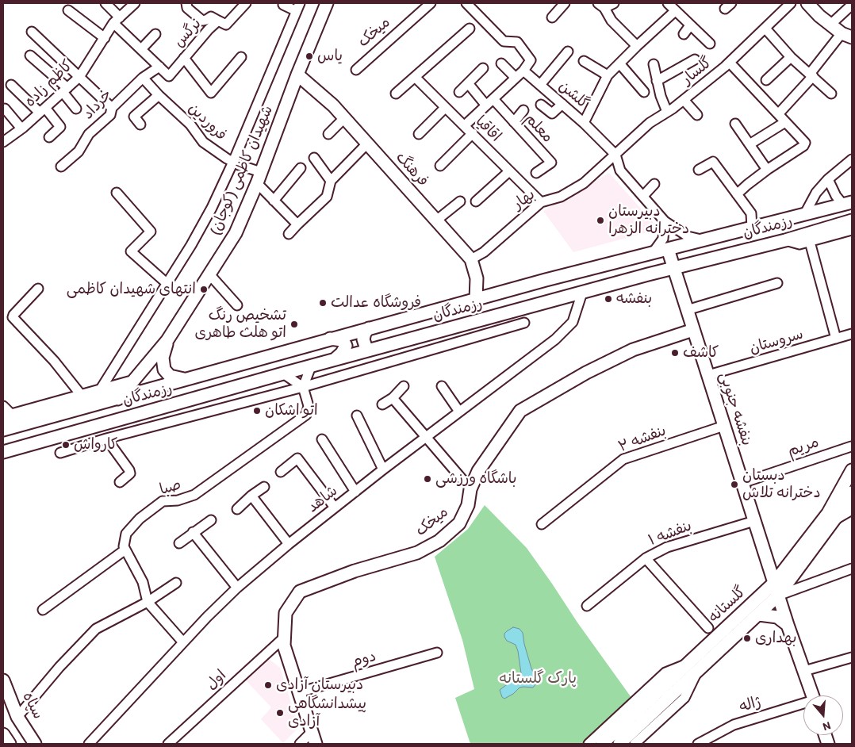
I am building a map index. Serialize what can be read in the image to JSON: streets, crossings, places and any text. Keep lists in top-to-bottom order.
{
  "streets": {
    "main road": [
      "میخک",
      "فرهنگ",
      "شهیدان کاظمی (کوجان)",
      "رزمندگان",
      "بنفشه جنوبی",
      "گلستانه",
      "سپاه"
    ],
    "street": [
      "نرگس",
      "گلسار",
      "کاظم زاده",
      "گلشن",
      "خرداد",
      "فروردین",
      "معلم",
      "اقاقیا",
      "بهار",
      "سروستان",
      "بنفشه ۲",
      "مریم",
      "صبا",
      "شاهد",
      "بنفشه ۱",
      "دوم",
      "اول",
      "ژاله"
    ]
  },
  "crossings": [
    ["میخک", "بنفشه جنوبی"],
    ["میخک", "دوم"],
    ["میخک", "اول"],
    ["نرگس", "خرداد"],
    ["گلسار", "گلشن"],
    ["گلسار", "بهار"],
    ["گلشن", "بهار"],
    ["گلشن", "رزمندگان"],
    ["خرداد", "فروردین"],
    ["فروردین", "شهیدان کاظمی (کوجان)"],
    ["اقاقیا", "بهار"],
    ["فرهنگ", "شهیدان کاظمی (کوجان)"],
    ["فرهنگ", "بهار"],
    ["فرهنگ", "رزمندگان"],
    ["رزمندگان", "بنفشه جنوبی"],
    ["رزمندگان", "شاهد"],
    ["سروستان", "بنفشه جنوبی"],
    ["بنفشه جنوبی", "بنفشه ۲"],
    ["بنفشه جنوبی", "مریم"],
    ["بنفشه جنوبی", "بنفشه ۱"],
    ["بنفشه جنوبی", "گلستانه"]
  ],
  "parks": ["پارک گلستانه"],
  "places": [
    "یاس",
    "دبيرستان دخترانه الزهرا",
    "انتهای شهیدان کاظمی",
    "بنفشه",
    "فروشگاه عدالت",
    "تشخیص رنگ اتو هلث طاهری",
    "کاشف",
    "اتو اشکان",
    "کارواش",
    "باشگاه ورزشی",
    "دبستان دخترانه تلاش",
    "بهداری",
    "دبیرستان آزادی",
    "پیشدانشگاهی آزادی"
  ],
  "north": "bottom"
}
